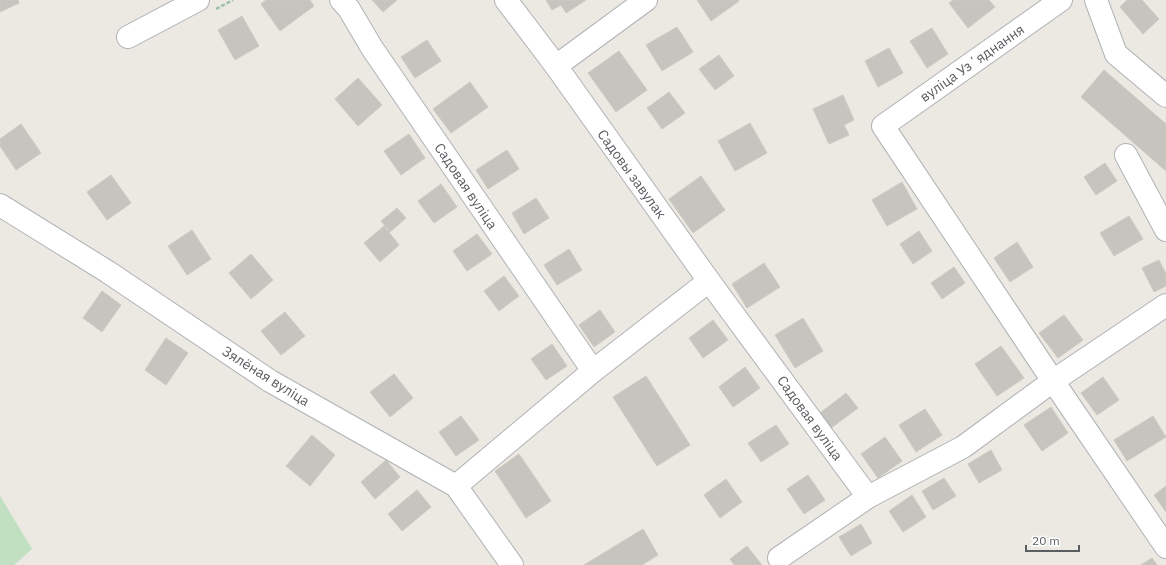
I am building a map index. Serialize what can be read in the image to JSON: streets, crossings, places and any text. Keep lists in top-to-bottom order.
{
  "streets": {
    "street": [
      "вуліца Узʼяднання",
      "Садовы завулак",
      "Садовая вуліца",
      "Зялёная вуліца"
    ]
  },
  "crossings": [
    ["Садовы завулак", "Садовая вуліца"]
  ],
  "scale_bar": "20 m"
}
